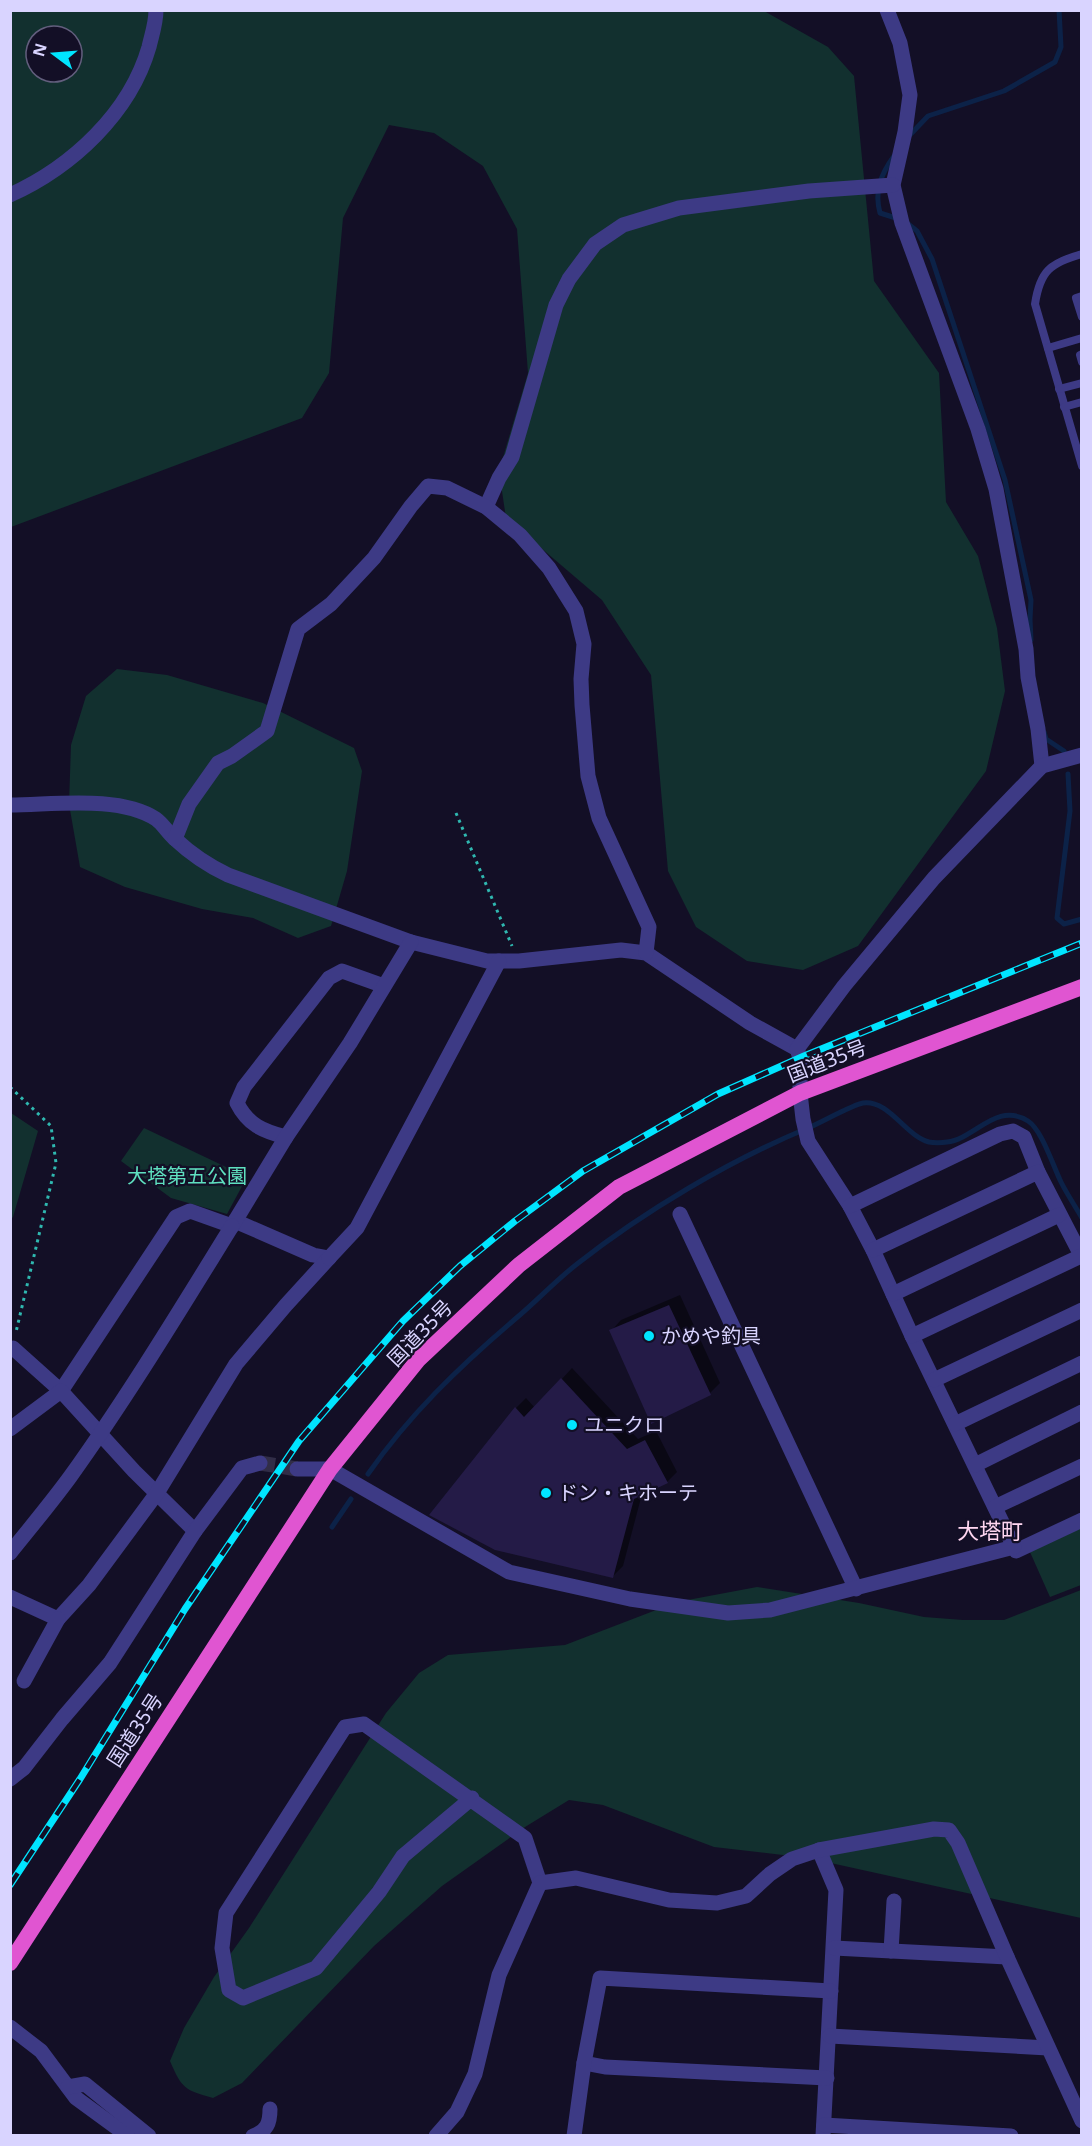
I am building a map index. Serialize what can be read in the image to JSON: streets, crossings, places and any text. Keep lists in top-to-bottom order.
{
  "streets": {
    "highway": ["国道35号"]
  },
  "districts": ["大塔町"],
  "parks": ["大塔第五公園"],
  "places": ["かめや釣具", "ユニクロ", "ドン・キホーテ"],
  "north": "left"
}
